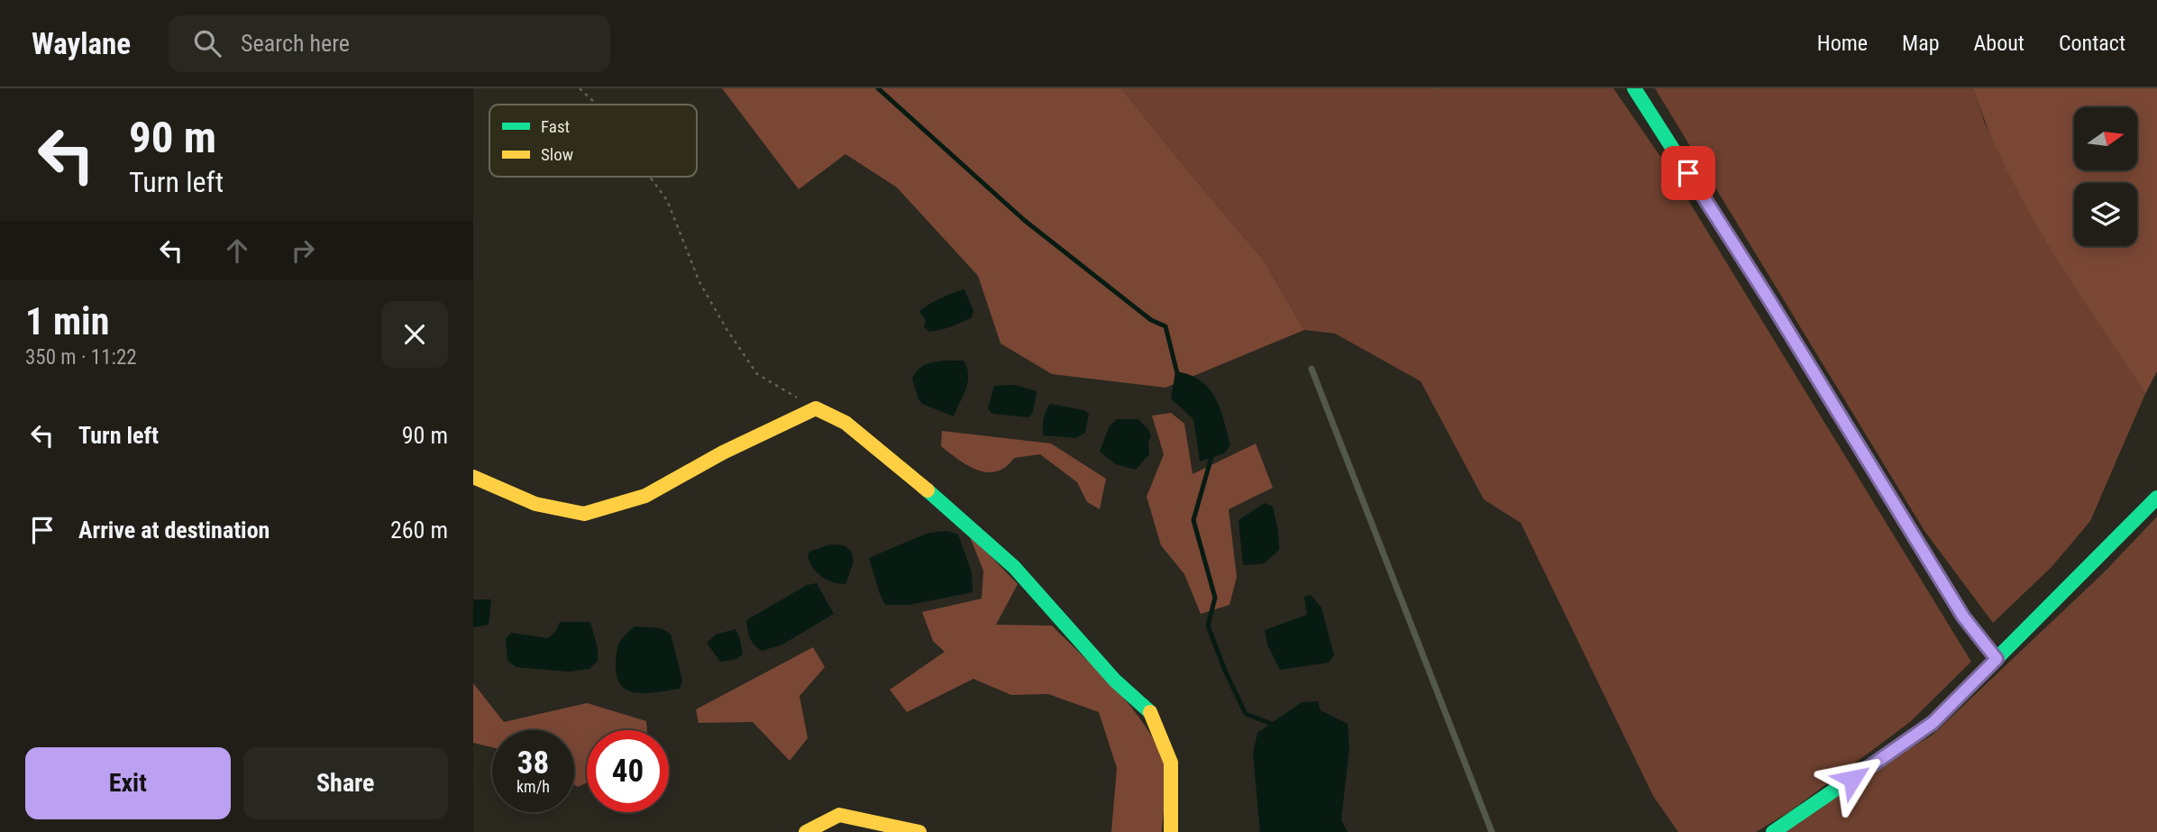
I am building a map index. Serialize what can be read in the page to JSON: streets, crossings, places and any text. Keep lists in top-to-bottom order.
{
  "legend": ["Fast", "Slow"],
  "north": "right",
  "page": {
    "header": "Waylane",
    "search": "Search here",
    "nav": [
      "Home",
      "Map",
      "About",
      "Contact"
    ],
    "turn": ["90 m", "Turn left"],
    "heading": ["1 min", "350 m · 11:22"],
    "list": [
      {
        "name": "Turn left",
        "value": "90 m"
      },
      {
        "name": "Arrive at destination",
        "value": "260 m"
      }
    ],
    "speed": "38 km/h",
    "limit": "40",
    "buttons": ["Exit", "Share"]
  }
}
